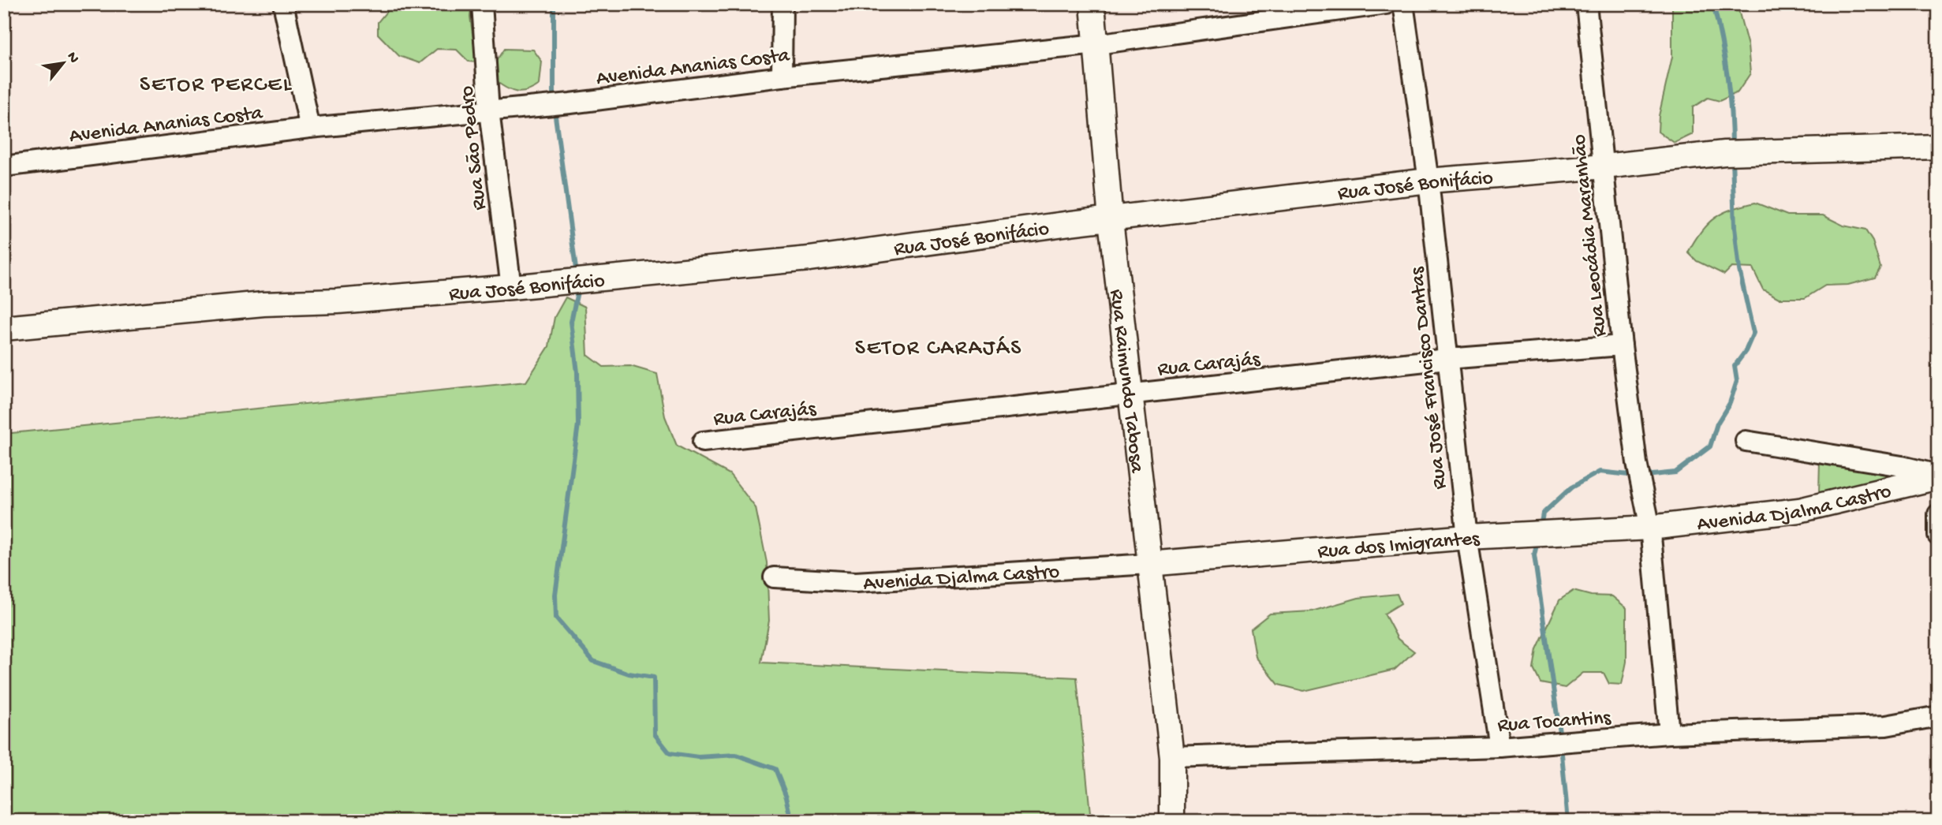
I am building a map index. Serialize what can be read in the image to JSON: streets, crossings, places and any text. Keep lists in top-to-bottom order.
{
  "streets": {
    "street": [
      "Avenida Ananias Costa",
      "Rua São Pedro",
      "Rua José Bonifácio",
      "Rua Leocádia Maranhão",
      "Rua Carajás",
      "Rua José Francisco Dantas",
      "Rua Raimundo Tabosa",
      "Avenida Djalma Castro",
      "Rua dos Imigrantes",
      "Rua Tocantins"
    ]
  },
  "crossings": [
    ["Avenida Ananias Costa", "Rua São Pedro"],
    ["Avenida Ananias Costa", "Rua Raimundo Tabosa"],
    ["Rua São Pedro", "Rua José Bonifácio"],
    ["Rua José Bonifácio", "Rua Leocádia Maranhão"],
    ["Rua José Bonifácio", "Rua José Francisco Dantas"],
    ["Rua José Bonifácio", "Rua Raimundo Tabosa"],
    ["Rua Leocádia Maranhão", "Rua Carajás"],
    ["Rua Leocádia Maranhão", "Avenida Djalma Castro"],
    ["Rua Leocádia Maranhão", "Rua dos Imigrantes"],
    ["Rua Leocádia Maranhão", "Rua Tocantins"],
    ["Rua Carajás", "Rua José Francisco Dantas"],
    ["Rua Carajás", "Rua Raimundo Tabosa"],
    ["Rua José Francisco Dantas", "Rua dos Imigrantes"],
    ["Rua José Francisco Dantas", "Rua Tocantins"],
    ["Rua Raimundo Tabosa", "Avenida Djalma Castro"],
    ["Rua Raimundo Tabosa", "Rua dos Imigrantes"],
    ["Rua Raimundo Tabosa", "Rua Tocantins"],
    ["Avenida Djalma Castro", "Rua dos Imigrantes"]
  ],
  "districts": ["SETOR PERCEL", "SETOR CARAJÁS"],
  "north": "top right"
}
